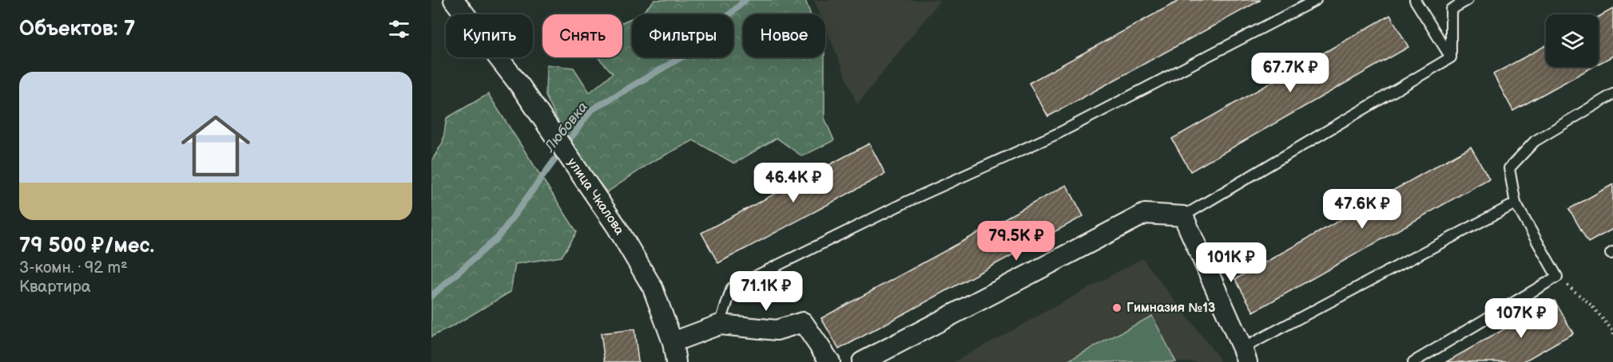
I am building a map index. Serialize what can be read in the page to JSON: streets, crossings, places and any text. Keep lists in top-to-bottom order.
{
  "streets": {
    "street": ["улица Чкалова"]
  },
  "water": ["Любовка"],
  "places": ["Гимназия №13"],
  "page": {
    "heading": "Объектов: 7",
    "chip": [
      "Купить",
      "Снять",
      "Фильтры",
      "Новое"
    ],
    "price": [
      "67.7K ₽",
      "46.4K ₽",
      "47.6K ₽",
      "79.5K ₽",
      "101K ₽",
      "71.1K ₽",
      "107K ₽"
    ],
    "list": [
      {
        "name": "79 500 ₽/мес.",
        "note": "3-комн. · 92 m² · Квартира"
      }
    ]
  }
}
